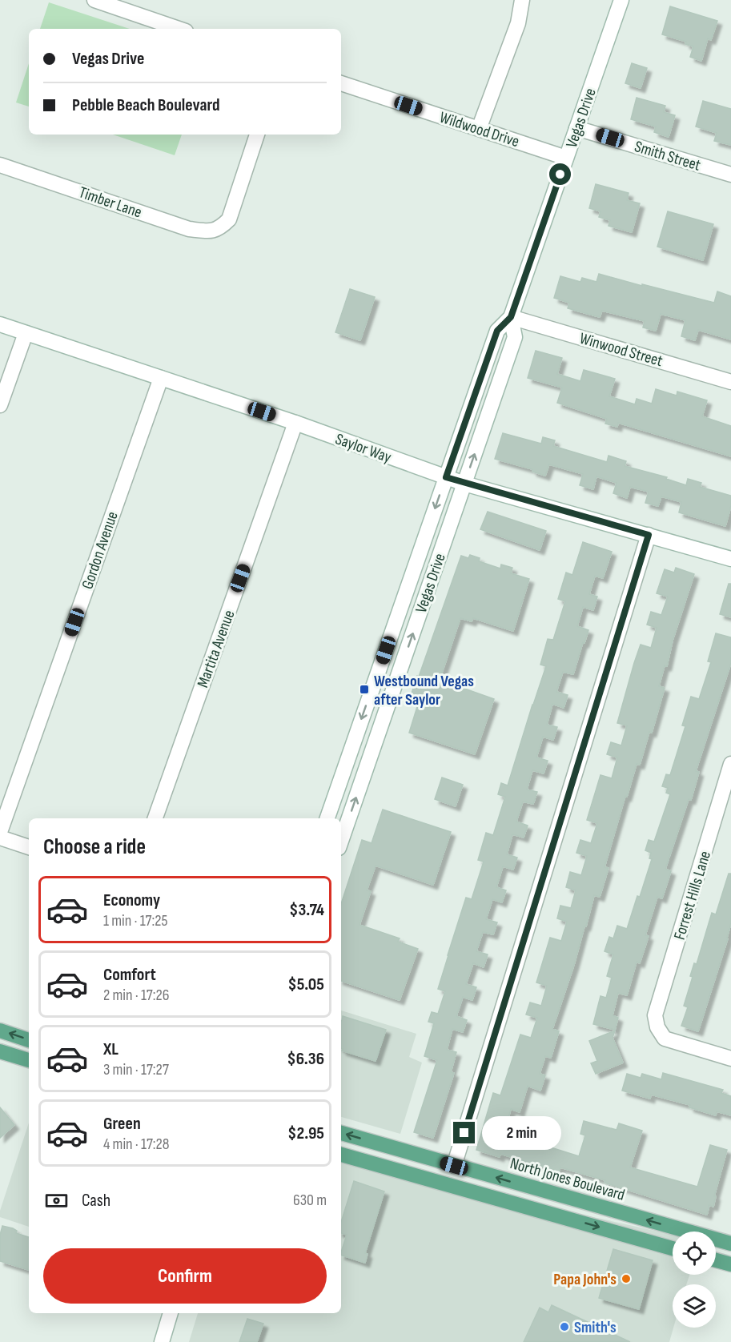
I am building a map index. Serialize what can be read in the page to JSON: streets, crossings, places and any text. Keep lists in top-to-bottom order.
{
  "streets": {
    "main road": ["North Jones Boulevard"],
    "street": [
      "Vegas Drive",
      "Wildwood Drive",
      "Smith Street",
      "Timber Lane",
      "Winwood Street",
      "Saylor Way",
      "Gordon Avenue",
      "Martita Avenue",
      "Forrest Hills Lane"
    ]
  },
  "crossings": [
    ["Vegas Drive", "Wildwood Drive"],
    ["Vegas Drive", "Smith Street"],
    ["Vegas Drive", "Winwood Street"],
    ["Vegas Drive", "Saylor Way"],
    ["Saylor Way", "Gordon Avenue"],
    ["Saylor Way", "Martita Avenue"]
  ],
  "places": {
    "transit": ["Westbound Vegas after Saylor"],
    "other": ["Papa John's", "Smith's"]
  },
  "page": {
    "banner": ["Vegas Drive", "Pebble Beach Boulevard"],
    "heading": "Choose a ride",
    "list": [
      {
        "name": "Economy",
        "note": "1 min · 17:25",
        "value": "$3.74"
      },
      {
        "name": "Comfort",
        "note": "2 min · 17:26",
        "value": "$5.05"
      },
      {
        "name": "XL",
        "note": "3 min · 17:27",
        "value": "$6.36"
      },
      {
        "name": "Green",
        "note": "4 min · 17:28",
        "value": "$2.95"
      }
    ],
    "bubble": "2 min",
    "pay": ["Cash", "630 m"],
    "buttons": "Confirm"
  }
}
